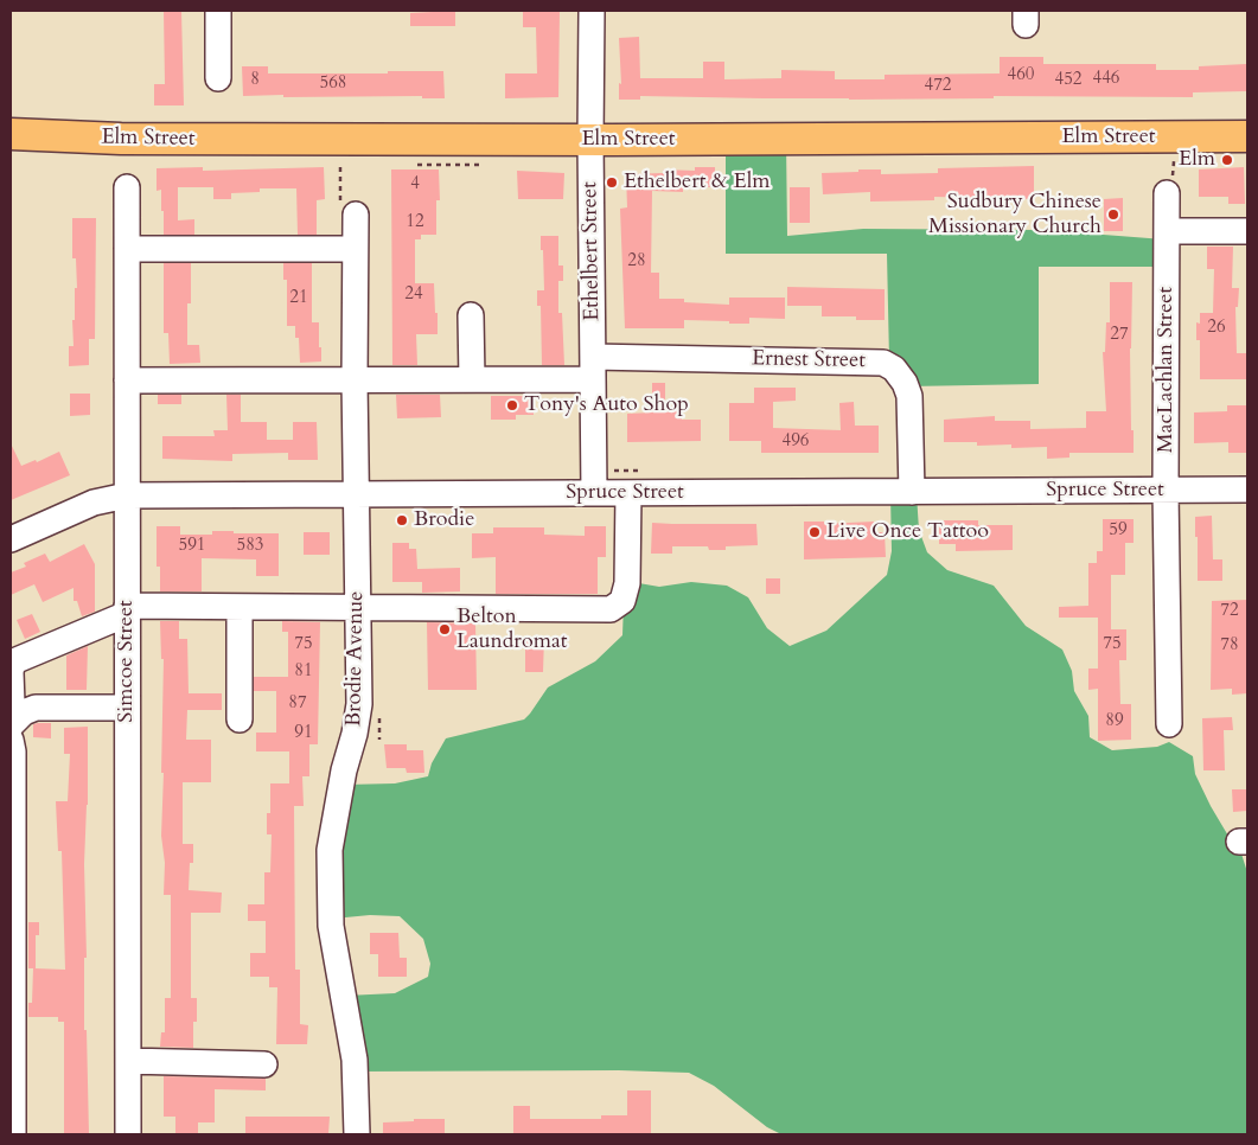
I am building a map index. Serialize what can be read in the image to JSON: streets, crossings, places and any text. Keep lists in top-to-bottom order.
{
  "streets": {
    "main road": ["Elm Street"],
    "street": [
      "Ethelbert Street",
      "Ernest Street",
      "MacLachlan Street",
      "Spruce Street",
      "Brodie Avenue",
      "Simcoe Street"
    ]
  },
  "crossings": [
    ["Elm Street", "Ethelbert Street"],
    ["Ethelbert Street", "Ernest Street"],
    ["Ethelbert Street", "Spruce Street"],
    ["Ernest Street", "Spruce Street"],
    ["Ernest Street", "Brodie Avenue"],
    ["Ernest Street", "Simcoe Street"],
    ["MacLachlan Street", "Spruce Street"],
    ["Spruce Street", "Brodie Avenue"],
    ["Spruce Street", "Simcoe Street"]
  ],
  "places": [
    "Elm",
    "Ethelbert & Elm",
    "Sudbury Chinese Missionary Church",
    "Tony's Auto Shop",
    "Brodie",
    "Live Once Tattoo",
    "Belton Laundromat"
  ],
  "house_numbers": [
    "460",
    "446",
    "8",
    "452",
    "568",
    "472",
    "4",
    "12",
    "28",
    "24",
    "21",
    "26",
    "27",
    "496",
    "59",
    "591",
    "583",
    "72",
    "75",
    "75",
    "78",
    "81",
    "87",
    "89",
    "91"
  ]
}
